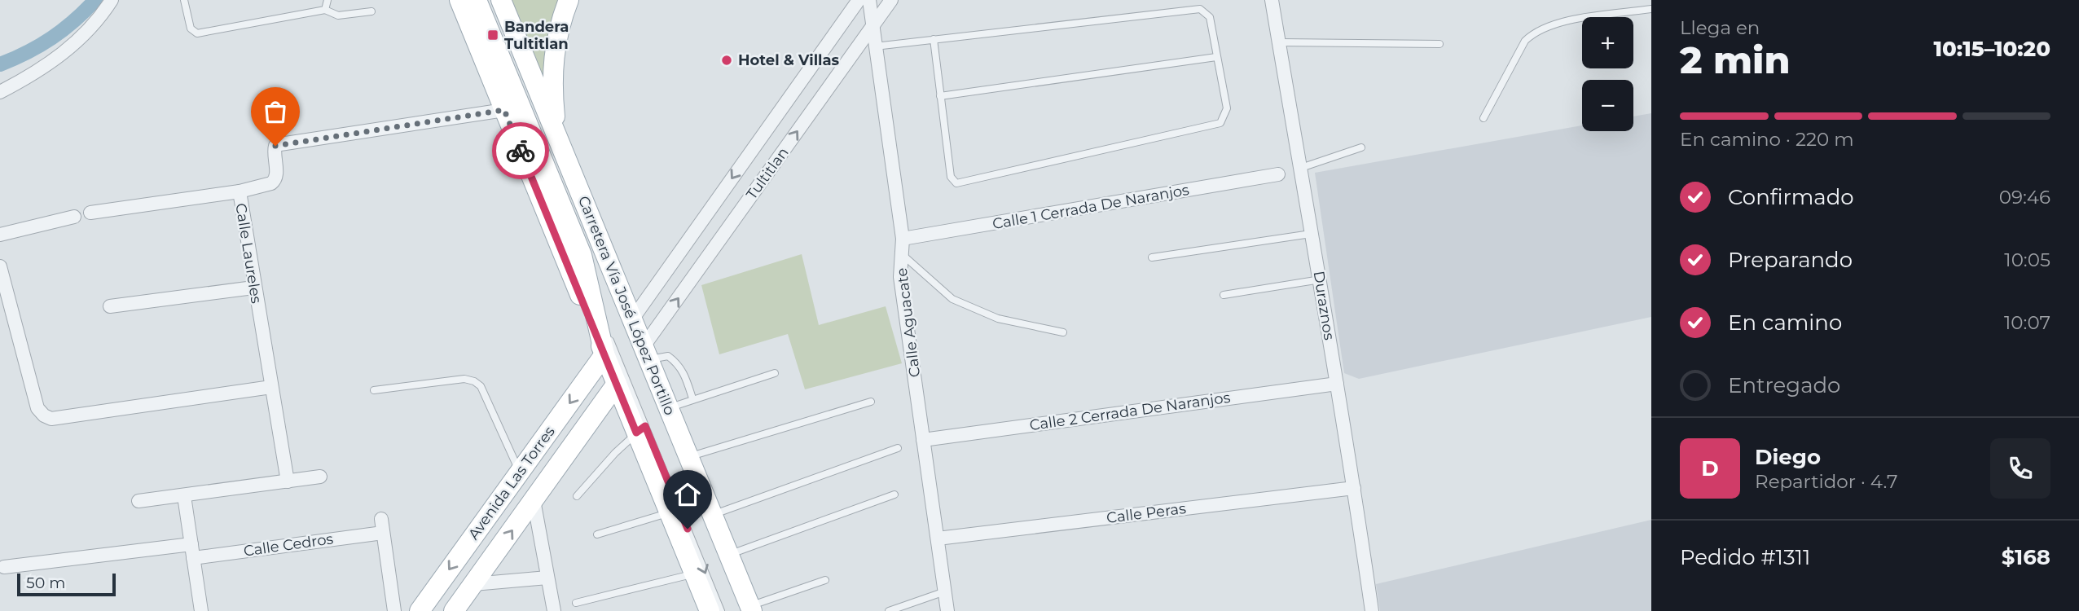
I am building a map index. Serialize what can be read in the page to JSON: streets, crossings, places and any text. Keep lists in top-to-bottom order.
{
  "streets": {
    "main road": ["Carretera Vía José López Portillo", "Avenida Las Torres"],
    "street": [
      "Tultitlan",
      "Calle 1 Cerrada De Naranjos",
      "Calle Laureles",
      "Duraznos",
      "Calle Aguacate",
      "Calle 2 Cerrada De Naranjos",
      "Calle Peras",
      "Calle Cedros"
    ]
  },
  "crossings": [
    ["Tultitlan", "Carretera Vía José López Portillo"],
    ["Tultitlan", "Calle Aguacate"],
    ["Calle 1 Cerrada De Naranjos", "Calle Aguacate"],
    ["Duraznos", "Calle 2 Cerrada De Naranjos"],
    ["Duraznos", "Calle Peras"],
    ["Calle Aguacate", "Calle 2 Cerrada De Naranjos"],
    ["Calle Aguacate", "Calle Peras"]
  ],
  "places": {
    "transit": ["Bandera Tultitlan"],
    "other": ["Hotel & Villas"]
  },
  "scale_bar": "50 m",
  "page": {
    "heading": ["2 min", "Llega en", "10:15–10:20"],
    "panel": [
      "Diego",
      "Repartidor · 4.7",
      "Pedido #1311",
      "$168"
    ],
    "map_buttons": ["+", "−"],
    "bar": "En camino · 220 m",
    "list": [
      ["Confirmado", "09:46"],
      ["Preparando", "10:05"],
      ["En camino", "10:07"],
      "Entregado"
    ],
    "round": "D",
    "scale": "50 m"
  }
}
